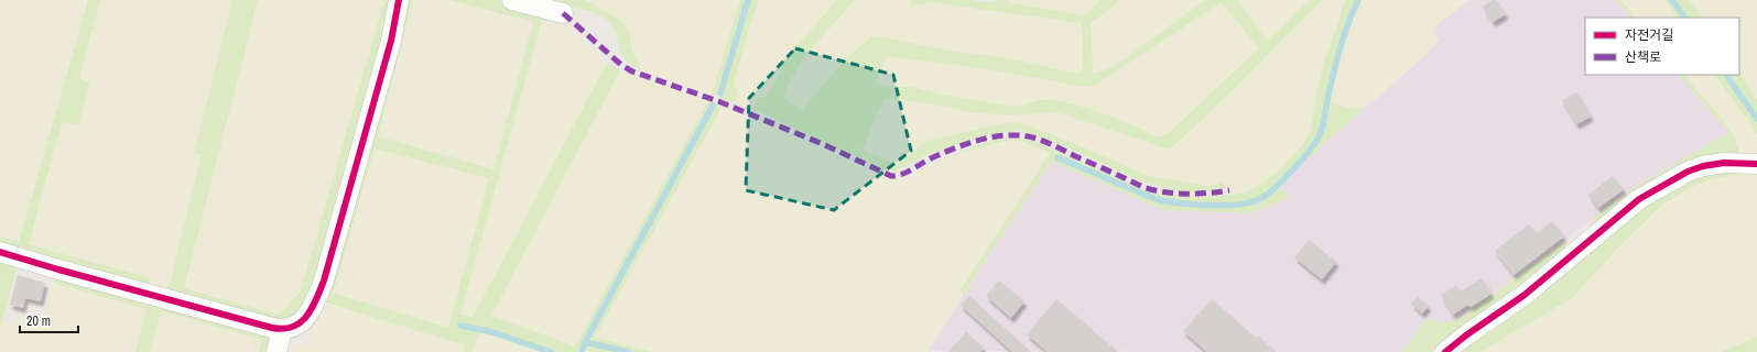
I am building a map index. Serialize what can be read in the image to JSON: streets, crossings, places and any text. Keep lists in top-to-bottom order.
{
  "legend": ["자전거길", "산책로"],
  "scale_bar": "20 m"
}
